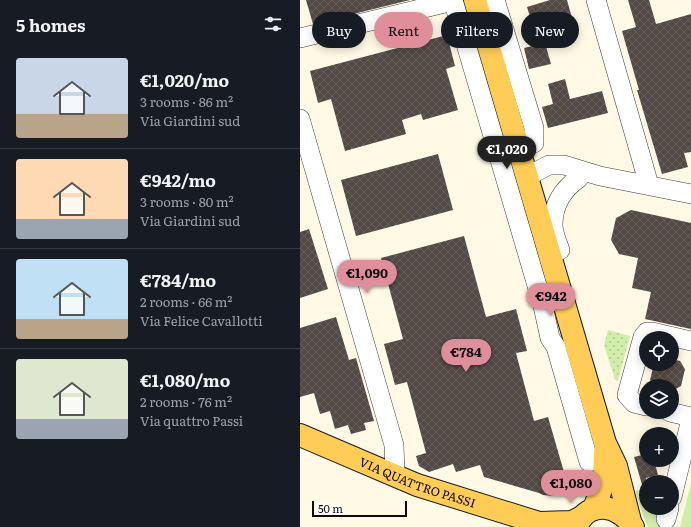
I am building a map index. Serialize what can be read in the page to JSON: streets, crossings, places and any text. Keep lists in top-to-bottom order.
{
  "streets": {
    "main road": ["VIA QUATTRO PASSI"]
  },
  "scale_bar": "50 m",
  "page": {
    "heading": "5 homes",
    "chip": [
      "Buy",
      "Rent",
      "Filters",
      "New"
    ],
    "list": [
      {
        "name": "€1,020/mo",
        "note": "3 rooms · 86 m² · Via Giardini sud"
      },
      {
        "name": "€942/mo",
        "note": "3 rooms · 80 m² · Via Giardini sud"
      },
      {
        "name": "€784/mo",
        "note": "2 rooms · 66 m² · Via Felice Cavallotti"
      },
      {
        "name": "€1,080/mo",
        "note": "2 rooms · 76 m² · Via quattro Passi"
      }
    ],
    "price": [
      "€1,020",
      "€1,090",
      "€942",
      "€784",
      "€1,080"
    ],
    "map_buttons": ["+", "−"],
    "scale": "50 m"
  }
}
